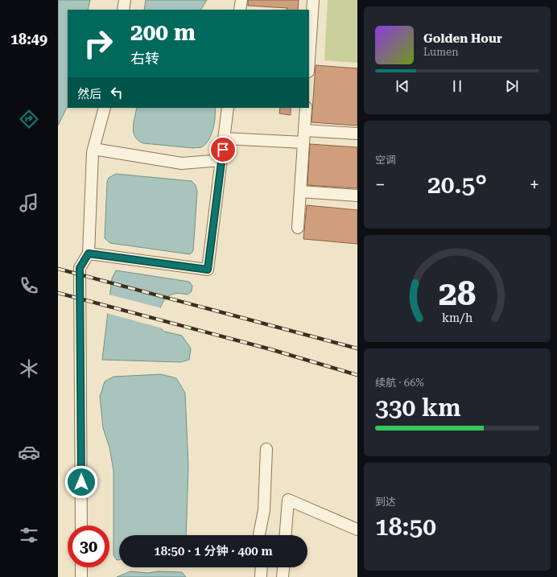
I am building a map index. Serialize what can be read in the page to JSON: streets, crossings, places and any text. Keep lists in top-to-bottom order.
{
  "page": {
    "tabs": "18:49",
    "turn": ["200 m", "右转"],
    "song": ["Golden Hour", "Lumen"],
    "then": "然后",
    "tile": [
      "空调",
      ["续航 · 66%", "330 km"],
      ["到达", "18:50"]
    ],
    "heat": ["−", "20.5°", "+"],
    "limit": "30",
    "trip": "18:50 · 1 分钟 · 400 m",
    "gauge": ["28", "km/h"]
  }
}
